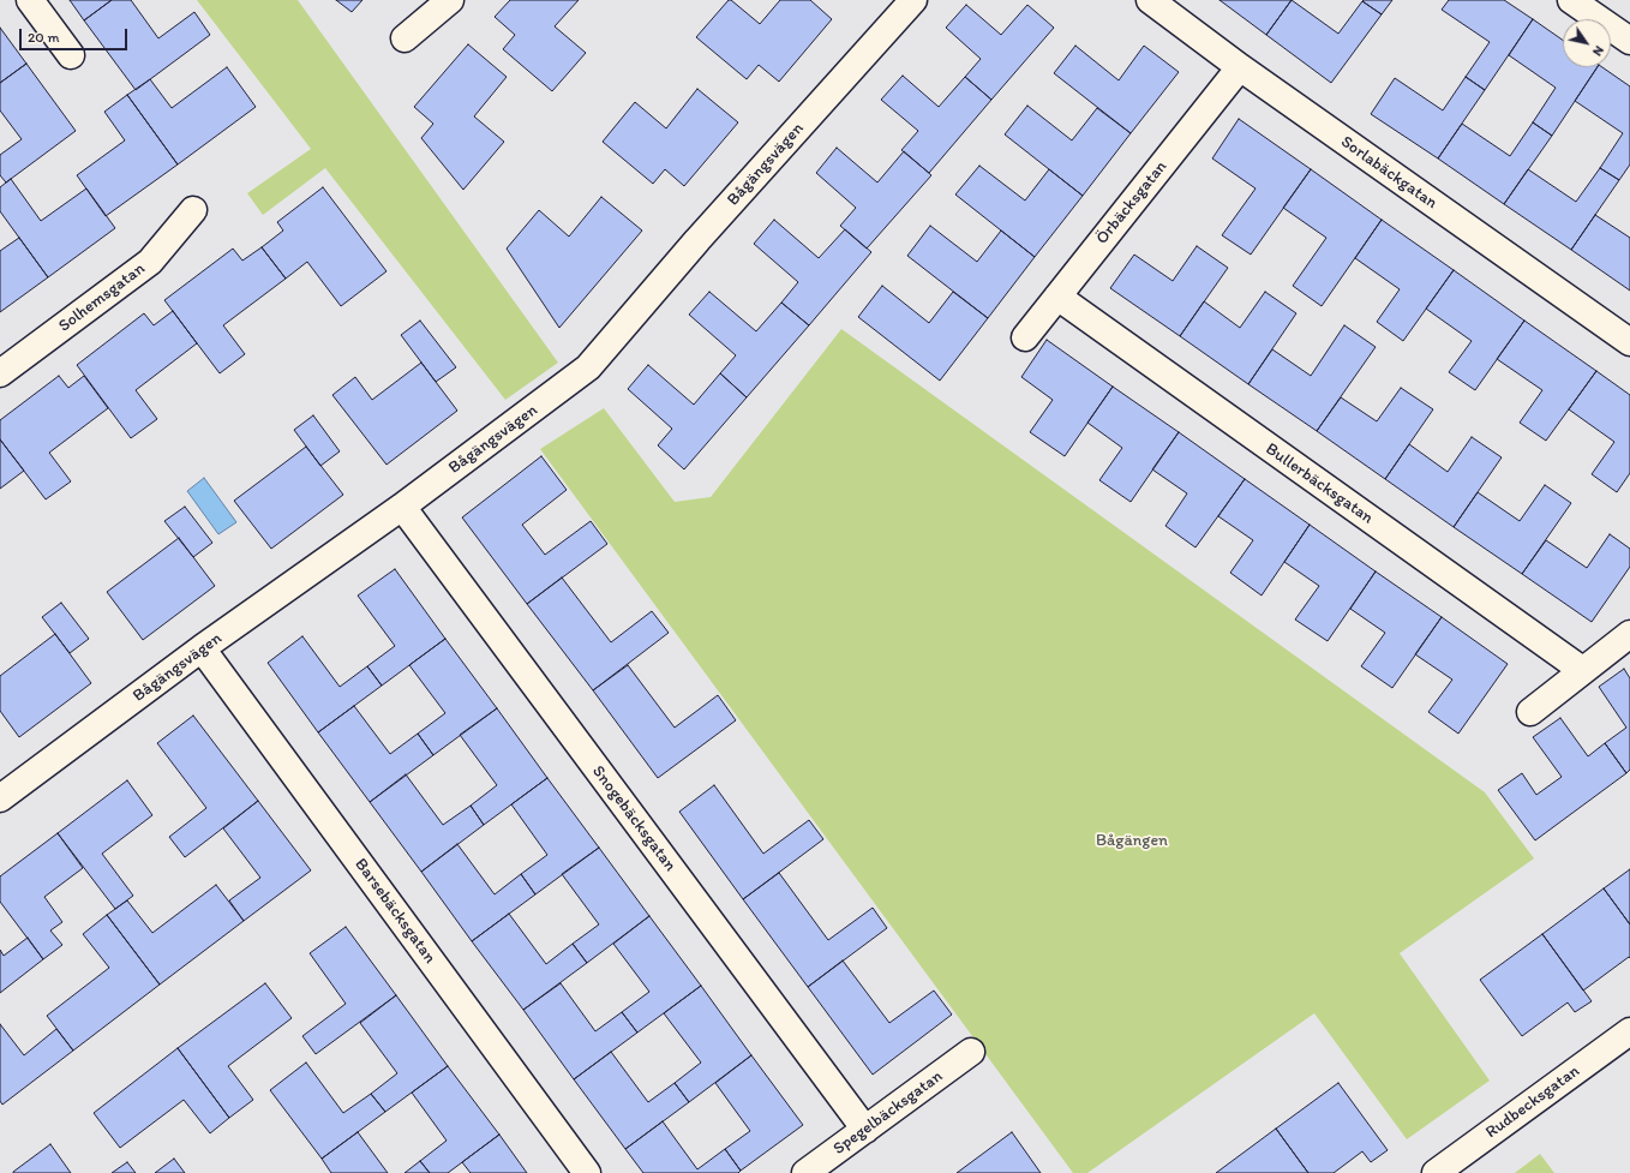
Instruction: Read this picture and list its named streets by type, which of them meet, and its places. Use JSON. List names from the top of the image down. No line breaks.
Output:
{"streets":{"street":["Bågängsvägen","Sorlabäckgatan","Örbäcksgatan","Solhemsgatan","Bullerbäcksgatan","Snogebäcksgatan","Barsebäcksgatan","Rudbecksgatan","Spegelbäcksgatan"]},"crossings":[["Bågängsvägen","Snogebäcksgatan"],["Bågängsvägen","Barsebäcksgatan"],["Sorlabäckgatan","Örbäcksgatan"],["Örbäcksgatan","Bullerbäcksgatan"],["Snogebäcksgatan","Spegelbäcksgatan"]],"parks":["Bågängen"],"scale_bar":"20 m","north":"bottom right"}
